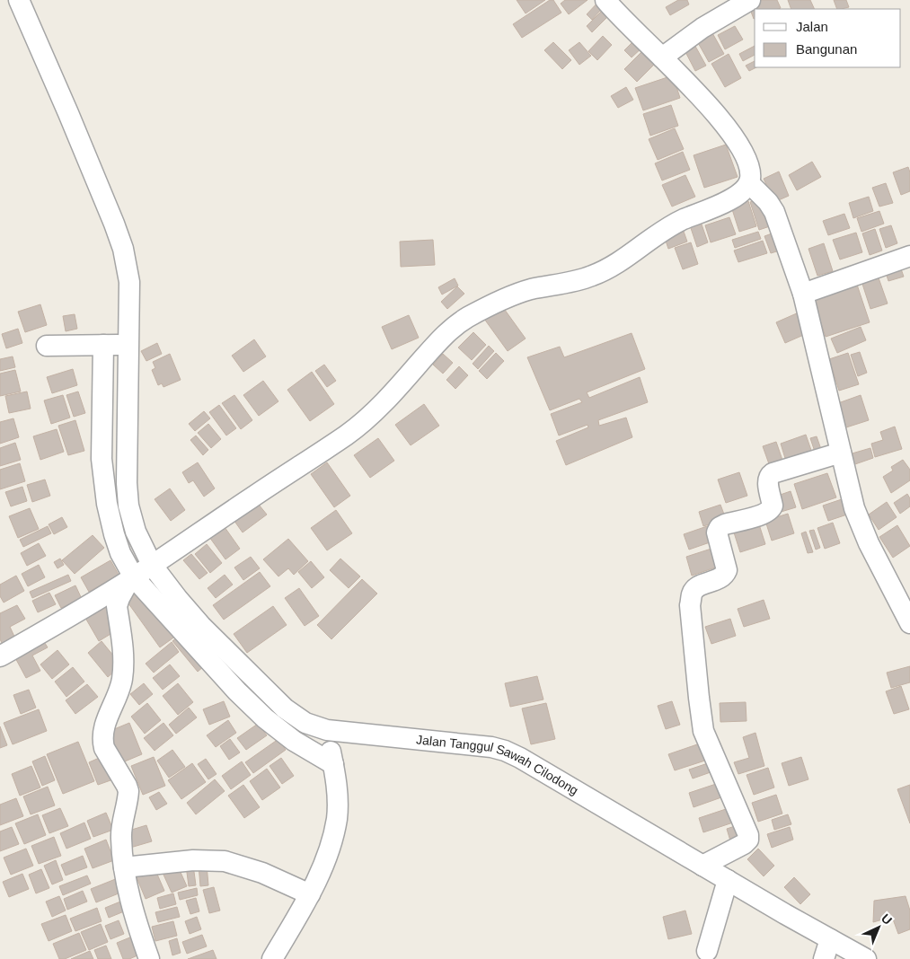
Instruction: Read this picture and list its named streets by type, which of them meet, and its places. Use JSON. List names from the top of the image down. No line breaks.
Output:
{"streets":{"street":["Jalan Tanggul Sawah Cilodong"]},"legend":["Jalan","Bangunan"],"north":"top right"}
